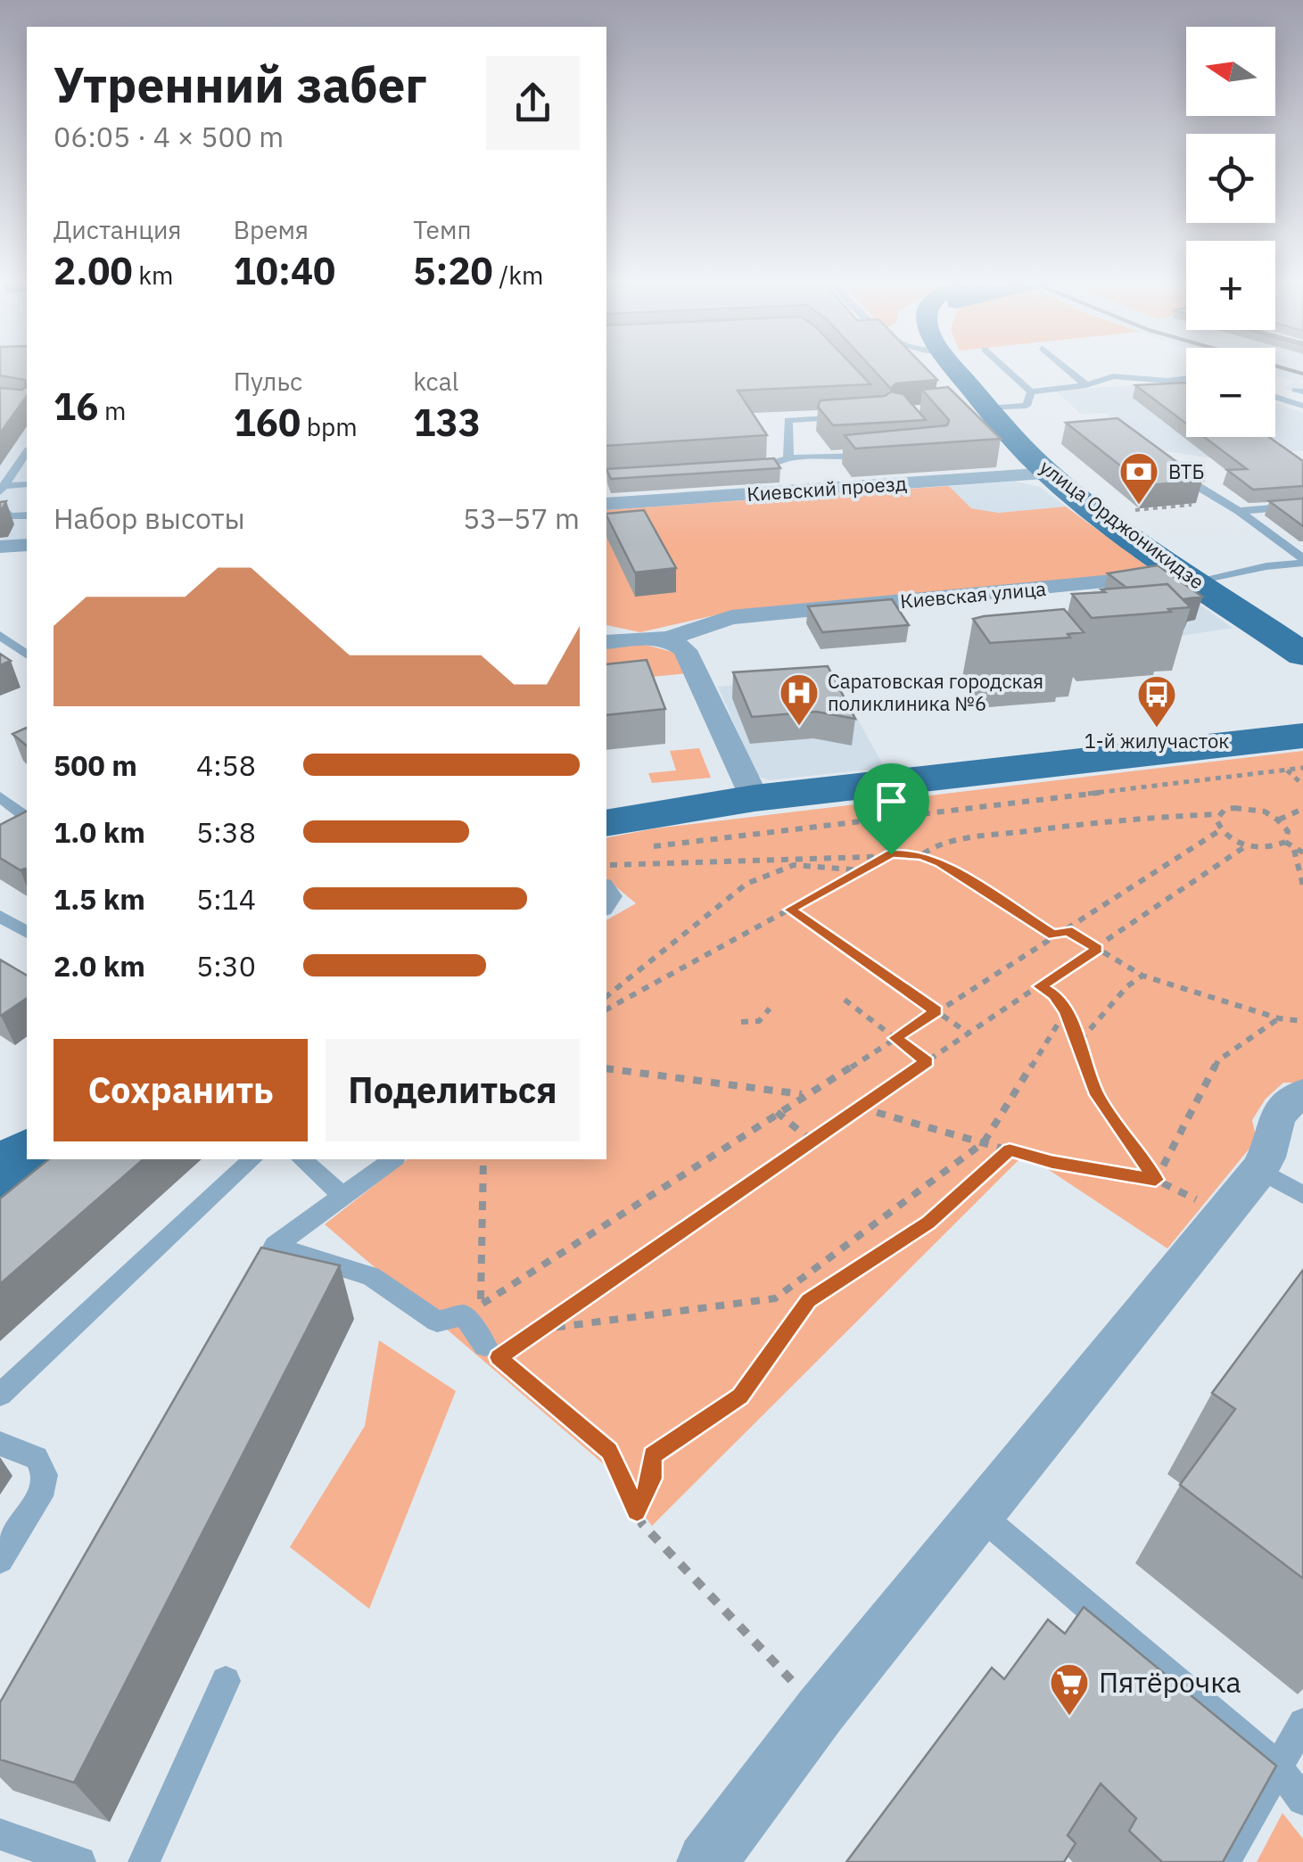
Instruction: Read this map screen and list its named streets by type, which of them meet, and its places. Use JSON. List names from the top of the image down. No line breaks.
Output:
{"streets":{"main road":["улица Орджоникидзе"],"street":["Киевский проезд","Киевская улица"]},"crossings":[["Киевский проезд","улица Орджоникидзе"],["улица Орджоникидзе","Киевская улица"]],"places":{"bank":["ВТБ"],"hospital":["Саратовская городская поликлиника №6"],"bus stop":["1-й жилучасток"],"supermarket":["Пятёрочка"]},"north":"left","page":{"map_buttons":["+","−"],"heading":["Утренний забег","06:05 · 4 × 500 m"],"stats":[["Дистанция","2.00 km"],["Время","10:40"],["Темп","5:20 /km"],["16 m"],["Пульс","160 bpm"],["kcal","133"]],"chart":["Набор высоты","53–57 m"],"list":[{"name":"500 m","note":"4:58"},{"name":"1.0 km","note":"5:38"},{"name":"1.5 km","note":"5:14"},{"name":"2.0 km","note":"5:30"}],"buttons":["Сохранить","Поделиться"]}}
